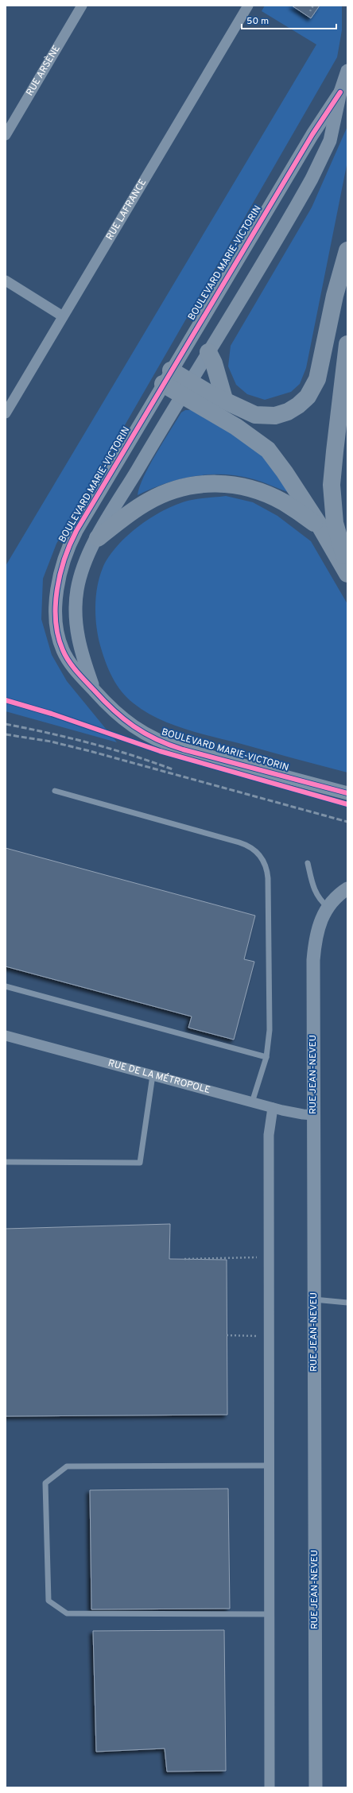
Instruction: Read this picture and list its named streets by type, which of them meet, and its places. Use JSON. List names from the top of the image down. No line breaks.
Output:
{"streets":{"street":["RUE ARSÈNE","RUE LAFRANCE","BOULEVARD MARIE-VICTORIN","RUE JEAN-NEVEU","RUE DE LA MÉTROPOLE"]},"crossings":[["RUE JEAN-NEVEU","RUE DE LA MÉTROPOLE"]],"scale_bar":"50 m"}
